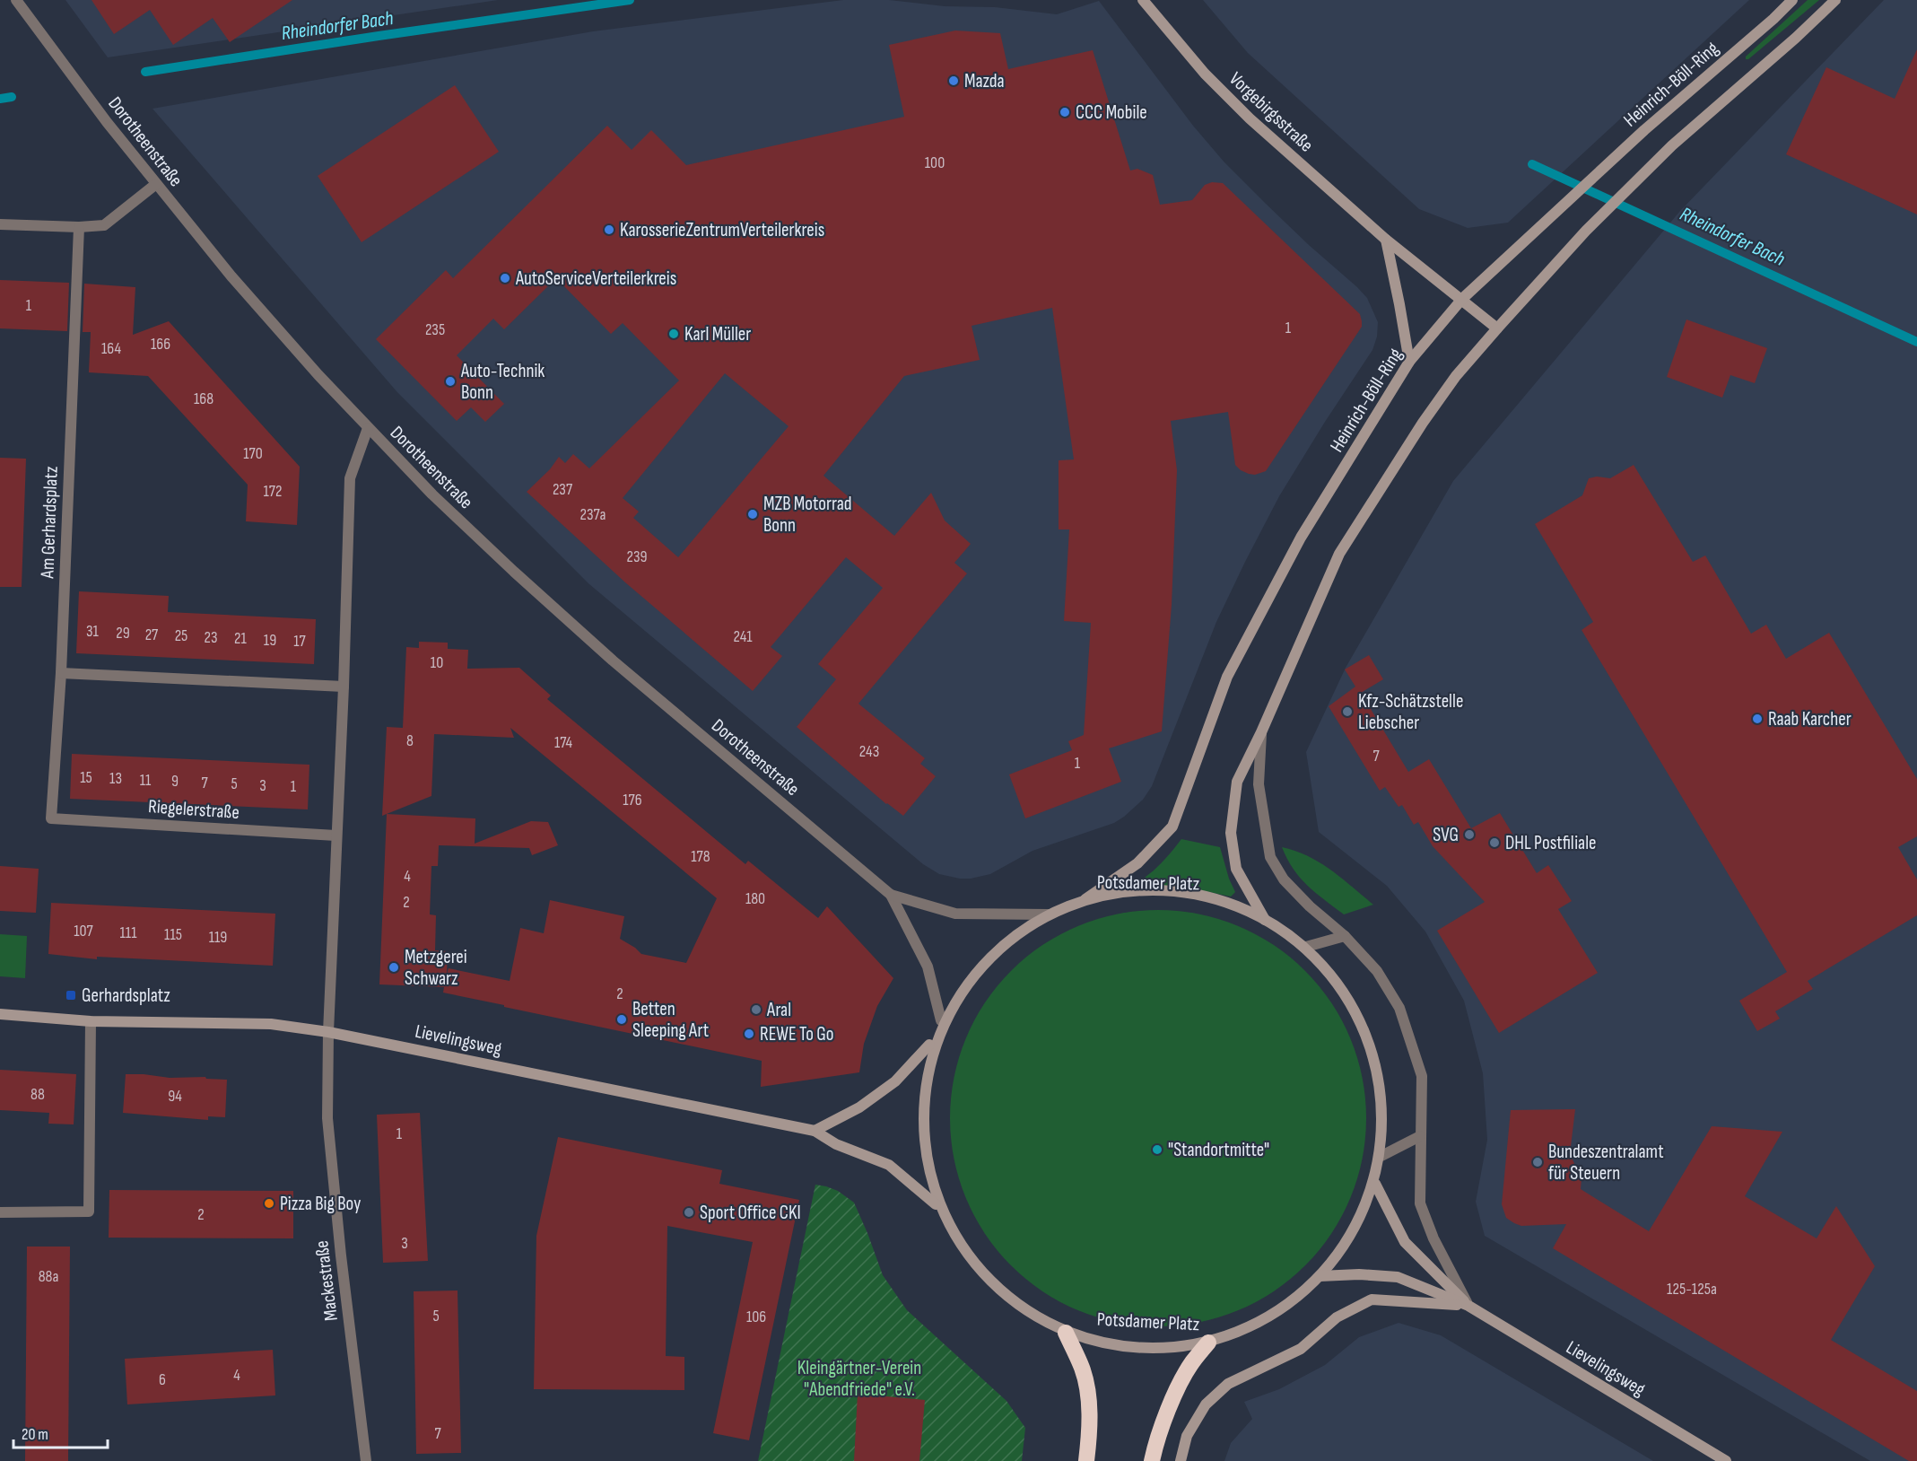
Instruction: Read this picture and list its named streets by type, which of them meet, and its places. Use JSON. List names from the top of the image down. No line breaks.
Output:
{"streets":{"main road":["Heinrich-Böll-Ring","Vorgebirgsstraße","Potsdamer Platz","Lievelingsweg"],"street":["Dorotheenstraße","Am Gerhardsplatz","Riegelerstraße","Mackestraße"]},"crossings":[["Heinrich-Böll-Ring","Vorgebirgsstraße"],["Heinrich-Böll-Ring","Potsdamer Platz"],["Dorotheenstraße","Potsdamer Platz"],["Am Gerhardsplatz","Riegelerstraße"],["Potsdamer Platz","Lievelingsweg"],["Lievelingsweg","Mackestraße"]],"water":["Rheindorfer Bach"],"parks":["Kleingärtner-Verein \"Abendfriede\" e.V."],"places":{"other":["Mazda","CCC Mobile","KarosserieZentrumVerteilerkreis","AutoServiceVerteilerkreis","Karl Müller","Auto-Technik Bonn","MZB Motorrad Bonn","Kfz-Schätzstelle Liebscher","Raab Karcher","SVG","DHL Postfiliale","Metzgerei Schwarz","Aral","Betten Sleeping Art","REWE To Go","\"Standortmitte\"","Bundeszentralamt für Steuern","Pizza Big Boy","Sport Office CKI"],"transit":["Gerhardsplatz"]},"house_numbers":["100","1","1","235","166","164","168","170","237","172","237a","239","31","29","27","25","241","23","21","19","17","10","8","174","243","7","1","15","13","11","9","7","5","3","1","176","178","4","180","2","107","111","115","119","2","88","94","1","2","3","88a","125-125a","5","106","4","6","7"],"scale_bar":"20 m"}
